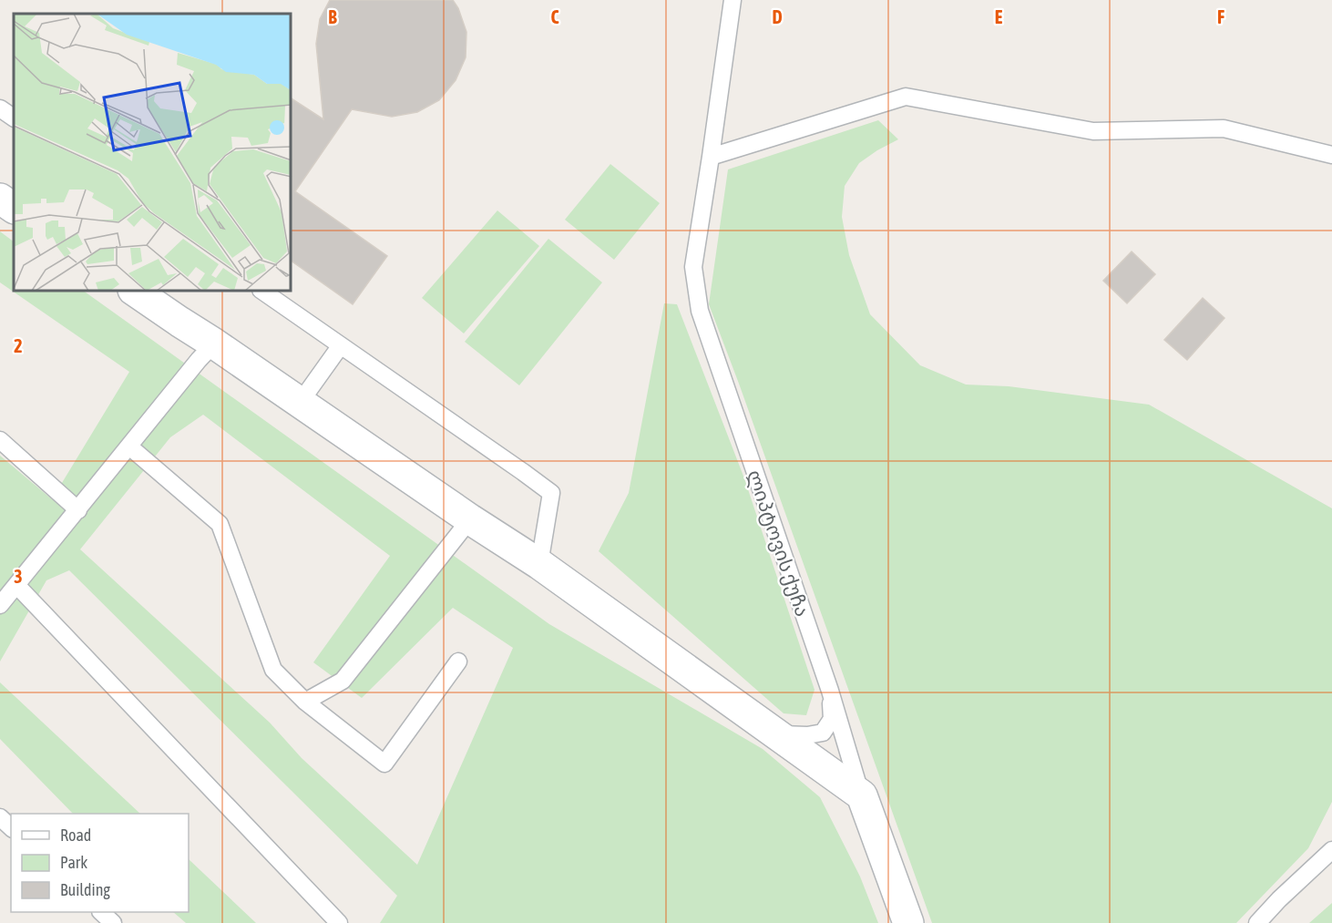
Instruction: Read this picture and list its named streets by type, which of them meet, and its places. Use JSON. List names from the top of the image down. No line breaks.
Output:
{"streets":{"street":["ლიპტოვის ქუჩა"]},"legend":["Road","Park","Building"],"grid":{"columns":["B","C","D","E","F"],"rows":["2","3"]}}
